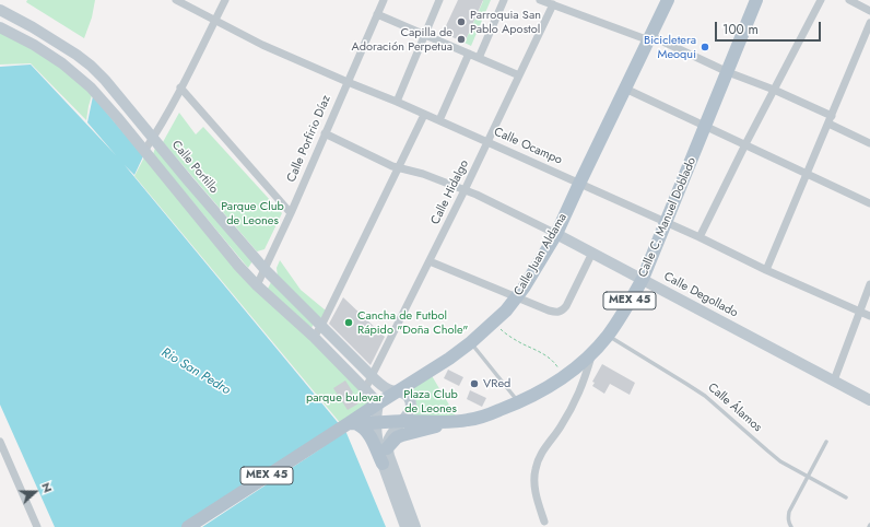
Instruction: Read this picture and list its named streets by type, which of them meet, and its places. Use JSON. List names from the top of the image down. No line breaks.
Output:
{"streets":{"main road":["Calle C. Manuel Doblado","Calle Juan Aldama","MEX 45"],"street":["Calle Porfirio Díaz","Calle Ocampo","Calle Portillo","Calle Hidalgo","Calle Degollado"],"lane":["Calle Álamos"]},"crossings":[["Calle Porfirio Díaz","Calle Ocampo"],["Calle Porfirio Díaz","Calle Portillo"],["Calle Porfirio Díaz","Calle Degollado"],["Calle Ocampo","Calle Hidalgo"],["Calle Ocampo","Calle C. Manuel Doblado"],["Calle Ocampo","Calle Juan Aldama"],["Calle Portillo","Calle Hidalgo"],["Calle Portillo","Calle C. Manuel Doblado"],["Calle Portillo","Calle Juan Aldama"],["Calle Hidalgo","Calle Degollado"],["Calle C. Manuel Doblado","Calle Juan Aldama"],["Calle C. Manuel Doblado","Calle Degollado"],["Calle C. Manuel Doblado","MEX 45"],["Calle C. Manuel Doblado","Calle Álamos"],["Calle Juan Aldama","Calle Degollado"],["Calle Juan Aldama","MEX 45"]],"water":["Rio San Pedro"],"parks":["Parque Club de Leones","Plaza Club de Leones","parque bulevar"],"places":["Parroquia San Pablo Apostol","Capilla de Adoración Perpetua","Bicicletera Meoqui","Cancha de Futbol Rápido \"Doña Chole\"","VRed"],"scale_bar":"100 m","north":"right"}
